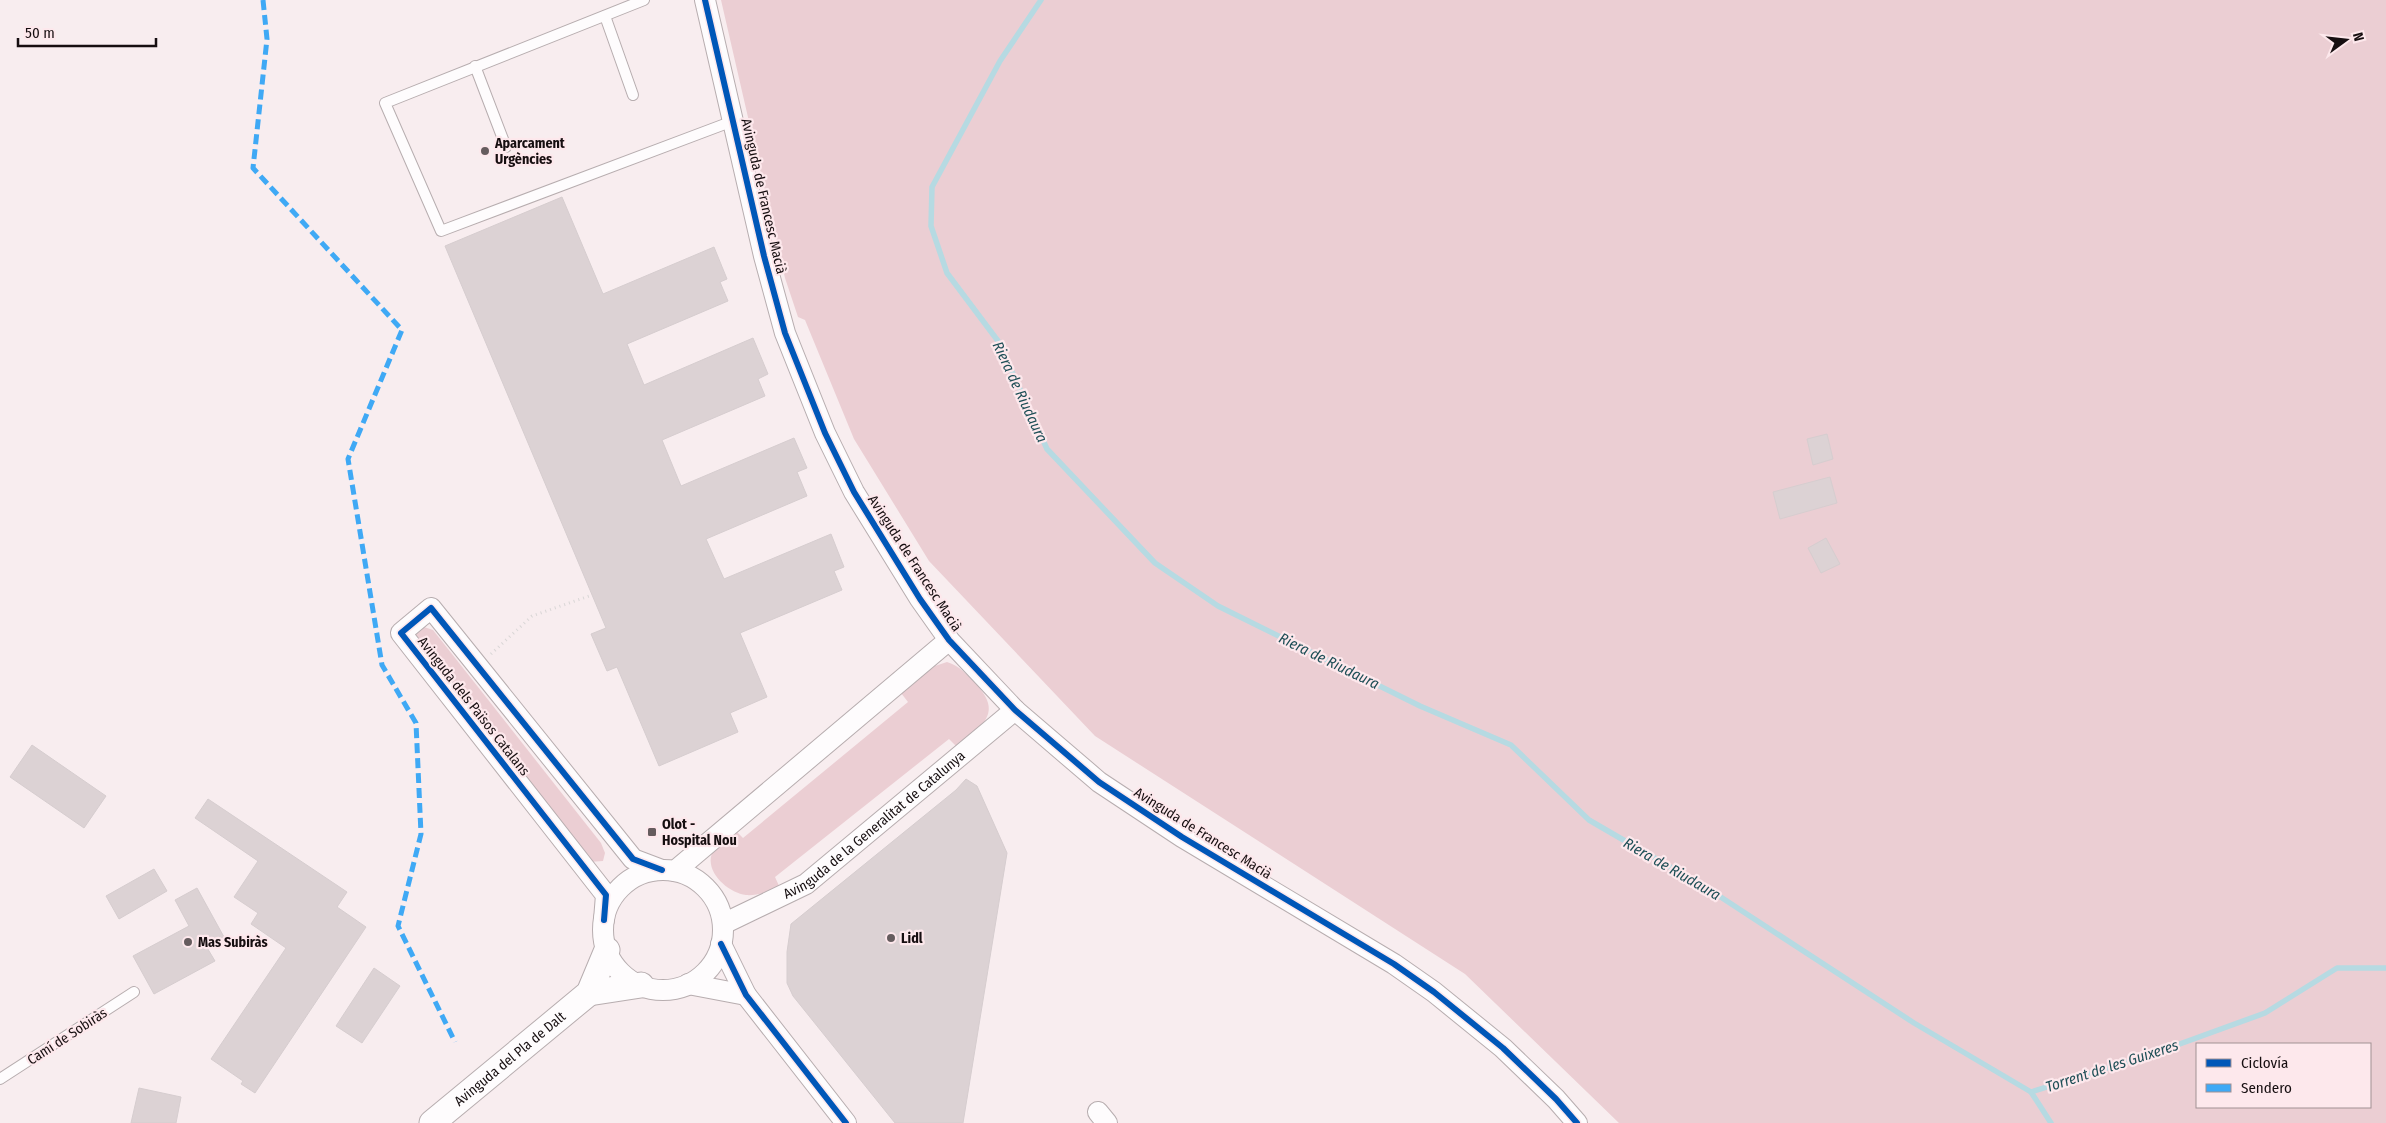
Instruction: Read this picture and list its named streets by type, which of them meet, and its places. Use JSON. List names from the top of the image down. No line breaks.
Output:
{"streets":{"street":["Avinguda de Francesc Macià","Avinguda dels Països Catalans","Avinguda de la Generalitat de Catalunya","Avinguda del Pla de Dalt"],"lane":["Camí de Sobiràs"]},"crossings":[["Avinguda de Francesc Macià","Avinguda de la Generalitat de Catalunya"],["Avinguda dels Països Catalans","Avinguda de la Generalitat de Catalunya"],["Avinguda dels Països Catalans","Avinguda del Pla de Dalt"],["Avinguda de la Generalitat de Catalunya","Avinguda del Pla de Dalt"]],"water":["Riera de Riudaura","Torrent de les Guixeres"],"places":{"other":["Aparcament Urgències","Lidl","Mas Subiràs"],"transit":["Olot - Hospital Nou"]},"legend":["Ciclovía","Sendero"],"scale_bar":"50 m","north":"right"}
